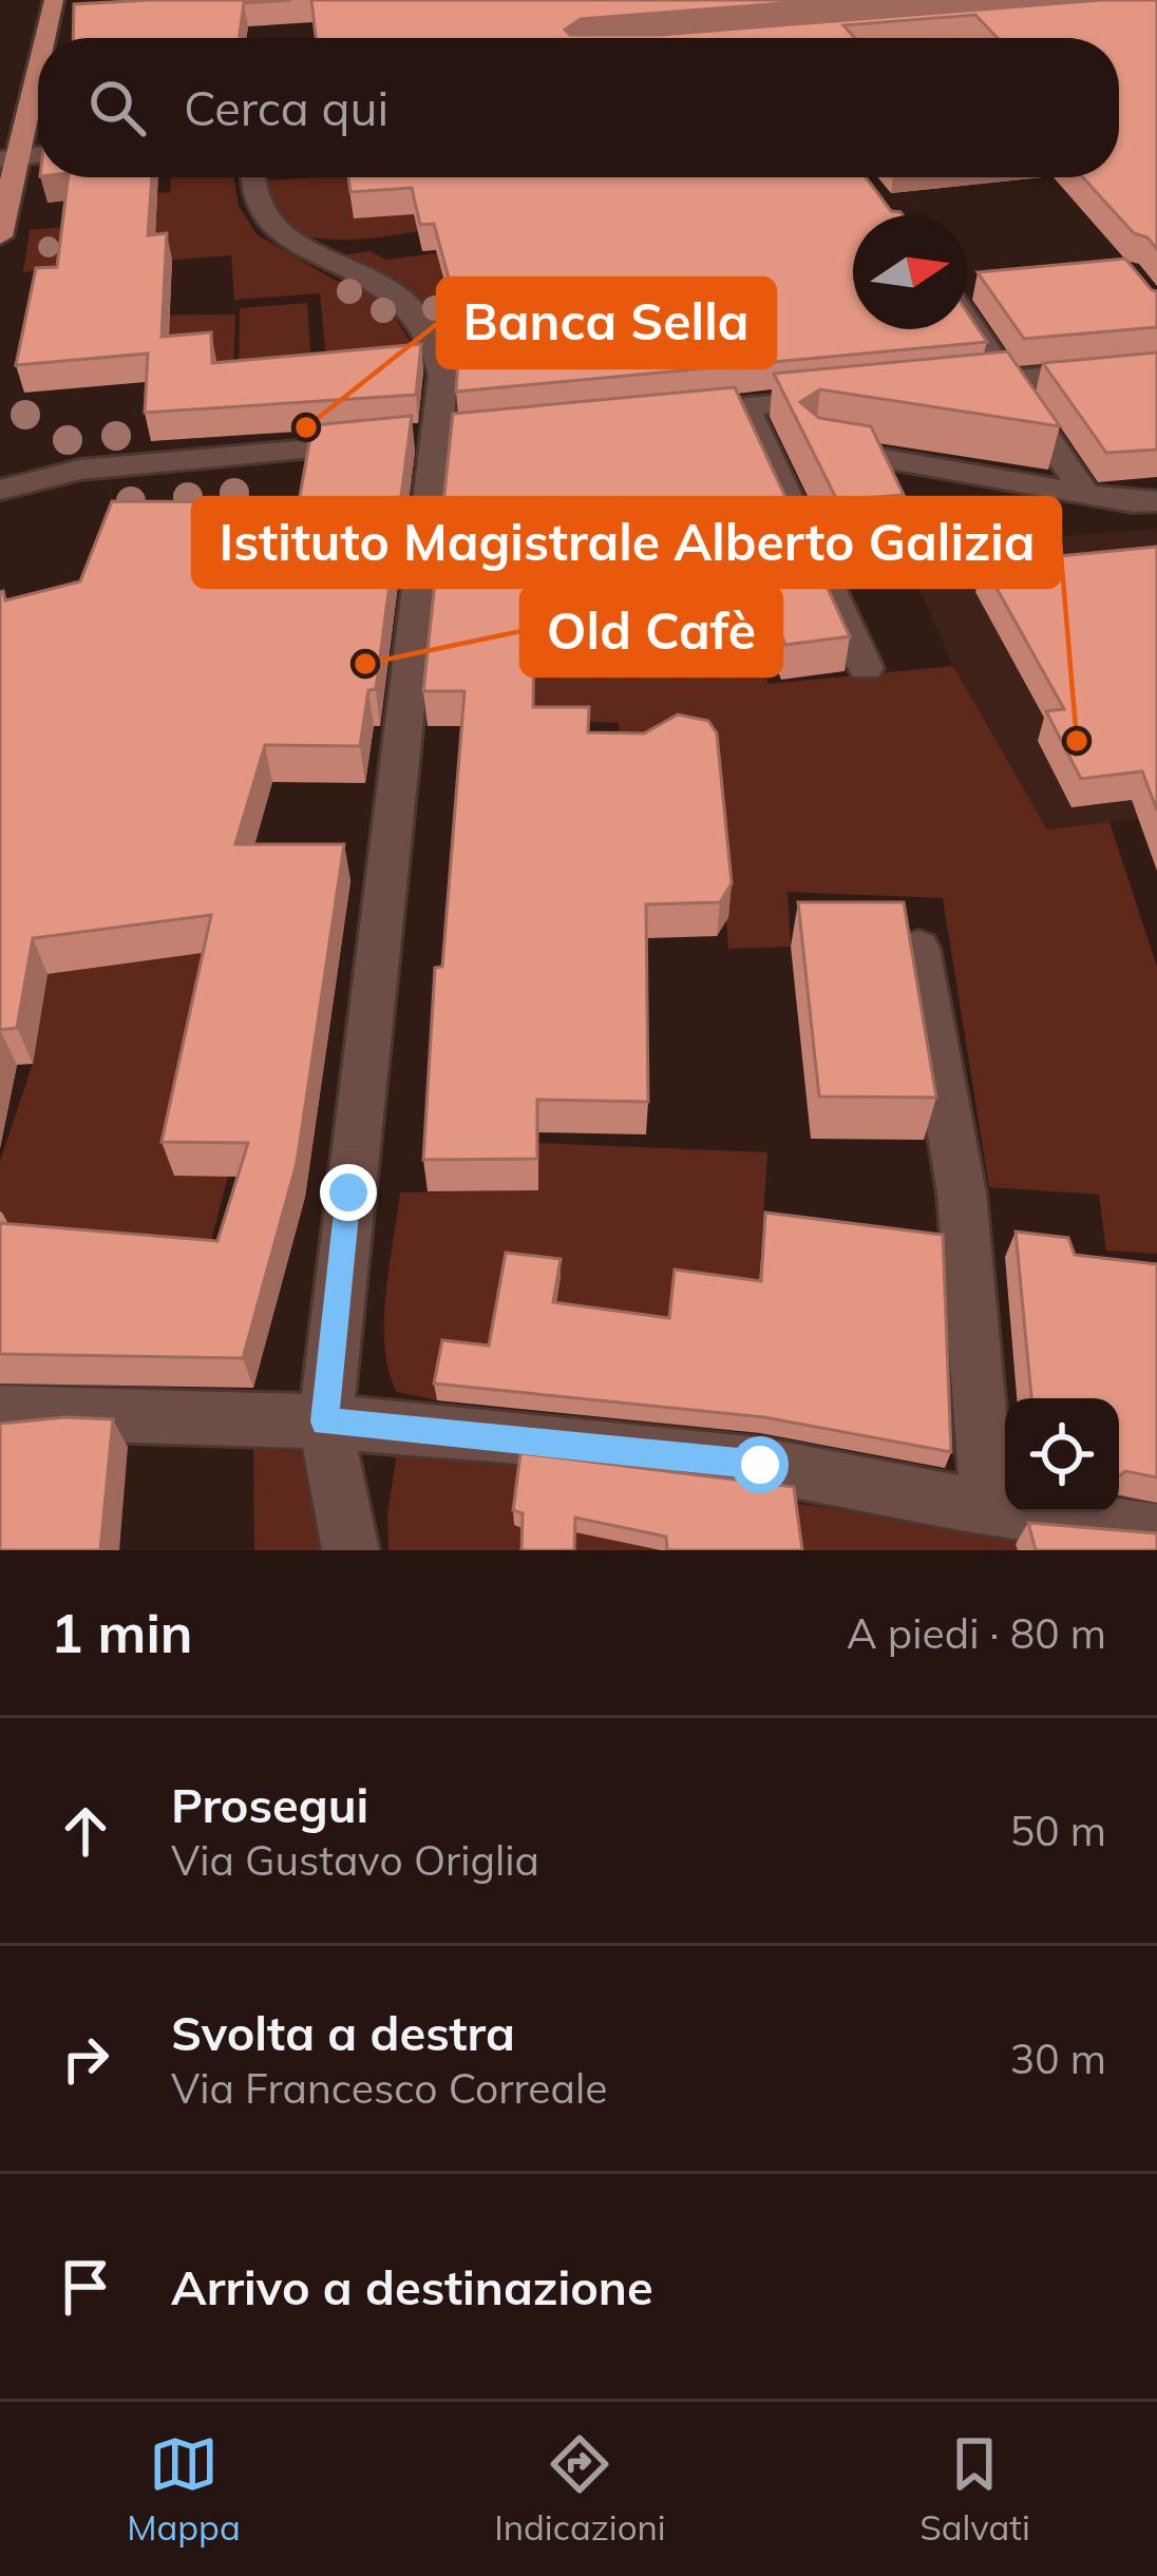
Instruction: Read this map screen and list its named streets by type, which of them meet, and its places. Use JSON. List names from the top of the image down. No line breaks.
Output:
{"places":["Banca Sella","Old Cafè","Istituto Magistrale Alberto Galizia"],"north":"right","page":{"search":"Cerca qui","heading":["1 min","A piedi · 80 m"],"list":[["Prosegui","Via Gustavo Origlia","50 m"],["Svolta a destra","Via Francesco Correale","30 m"],"Arrivo a destinazione"],"nav":["Mappa","Indicazioni","Salvati"]}}
